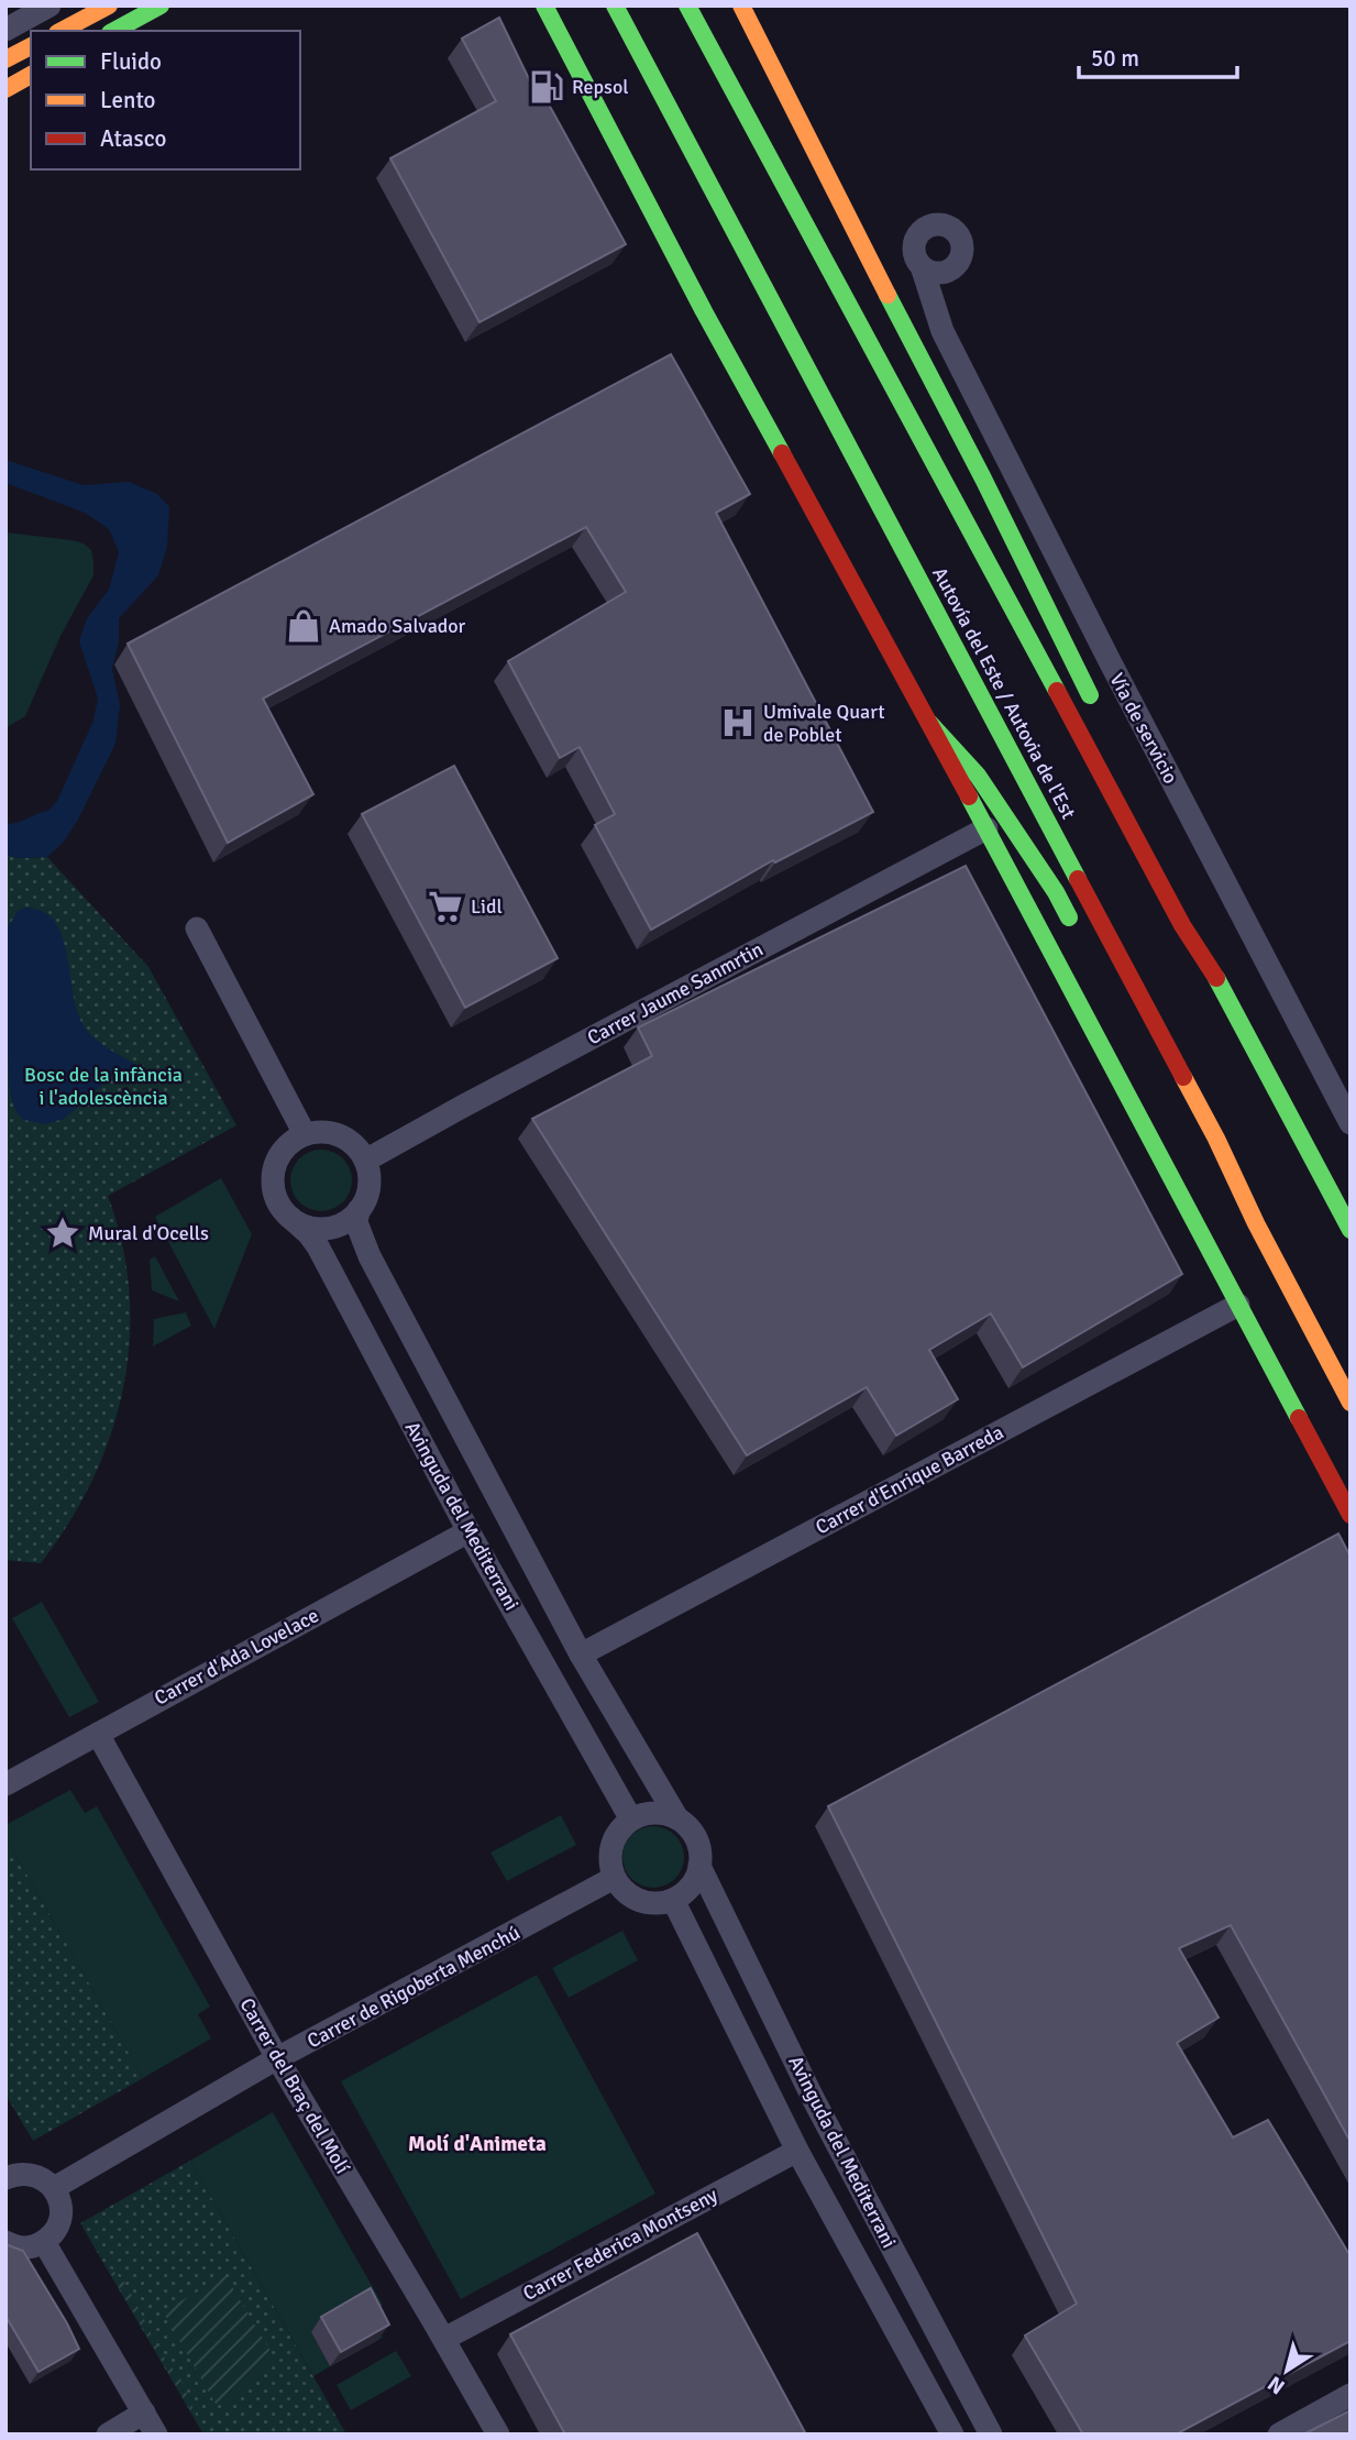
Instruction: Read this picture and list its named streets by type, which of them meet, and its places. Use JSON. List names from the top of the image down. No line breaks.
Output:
{"streets":{"main road":["Autovía del Este / Autovia de l'Est"],"street":["Vía de servicio","Carrer Jaume Sanmrtin","Carrer d'Enrique Barreda","Avinguda del Mediterrani","Carrer d'Ada Lovelace","Carrer de Rigoberta Menchú","Carrer del Braç del Molí","Carrer Federica Montseny"]},"crossings":[["Carrer Jaume Sanmrtin","Avinguda del Mediterrani"],["Carrer d'Enrique Barreda","Avinguda del Mediterrani"],["Avinguda del Mediterrani","Carrer d'Ada Lovelace"],["Avinguda del Mediterrani","Carrer de Rigoberta Menchú"],["Avinguda del Mediterrani","Carrer Federica Montseny"],["Carrer d'Ada Lovelace","Carrer del Braç del Molí"],["Carrer de Rigoberta Menchú","Carrer del Braç del Molí"],["Carrer del Braç del Molí","Carrer Federica Montseny"]],"districts":["Molí d'Animeta"],"parks":["Bosc de la infància i l'adolescència"],"places":{"fuel station":["Repsol"],"shop":["Amado Salvador"],"hospital":["Umivale Quart de Poblet"],"supermarket":["Lidl"],"place":["Mural d'Ocells"]},"legend":["Fluido","Lento","Atasco"],"scale_bar":"50 m","north":"bottom left"}
